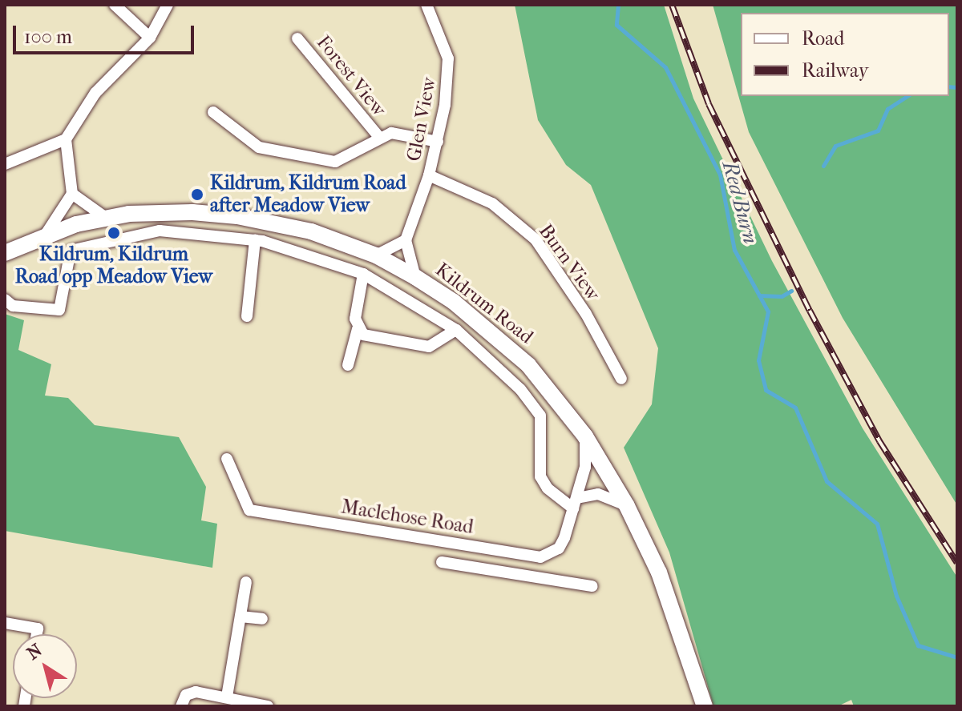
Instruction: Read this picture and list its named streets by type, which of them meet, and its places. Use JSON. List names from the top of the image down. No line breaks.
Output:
{"streets":{"street":["Forest View","Glen View","Burn View","Kildrum Road","Maclehose Road"]},"crossings":[["Forest View","Glen View"],["Glen View","Burn View"],["Kildrum Road","Maclehose Road"]],"water":["Red Burn"],"places":["Kildrum, Kildrum Road after Meadow View","Kildrum, Kildrum Road opp Meadow View"],"legend":["Road","Railway"],"scale_bar":"100 m","north":"top left"}
